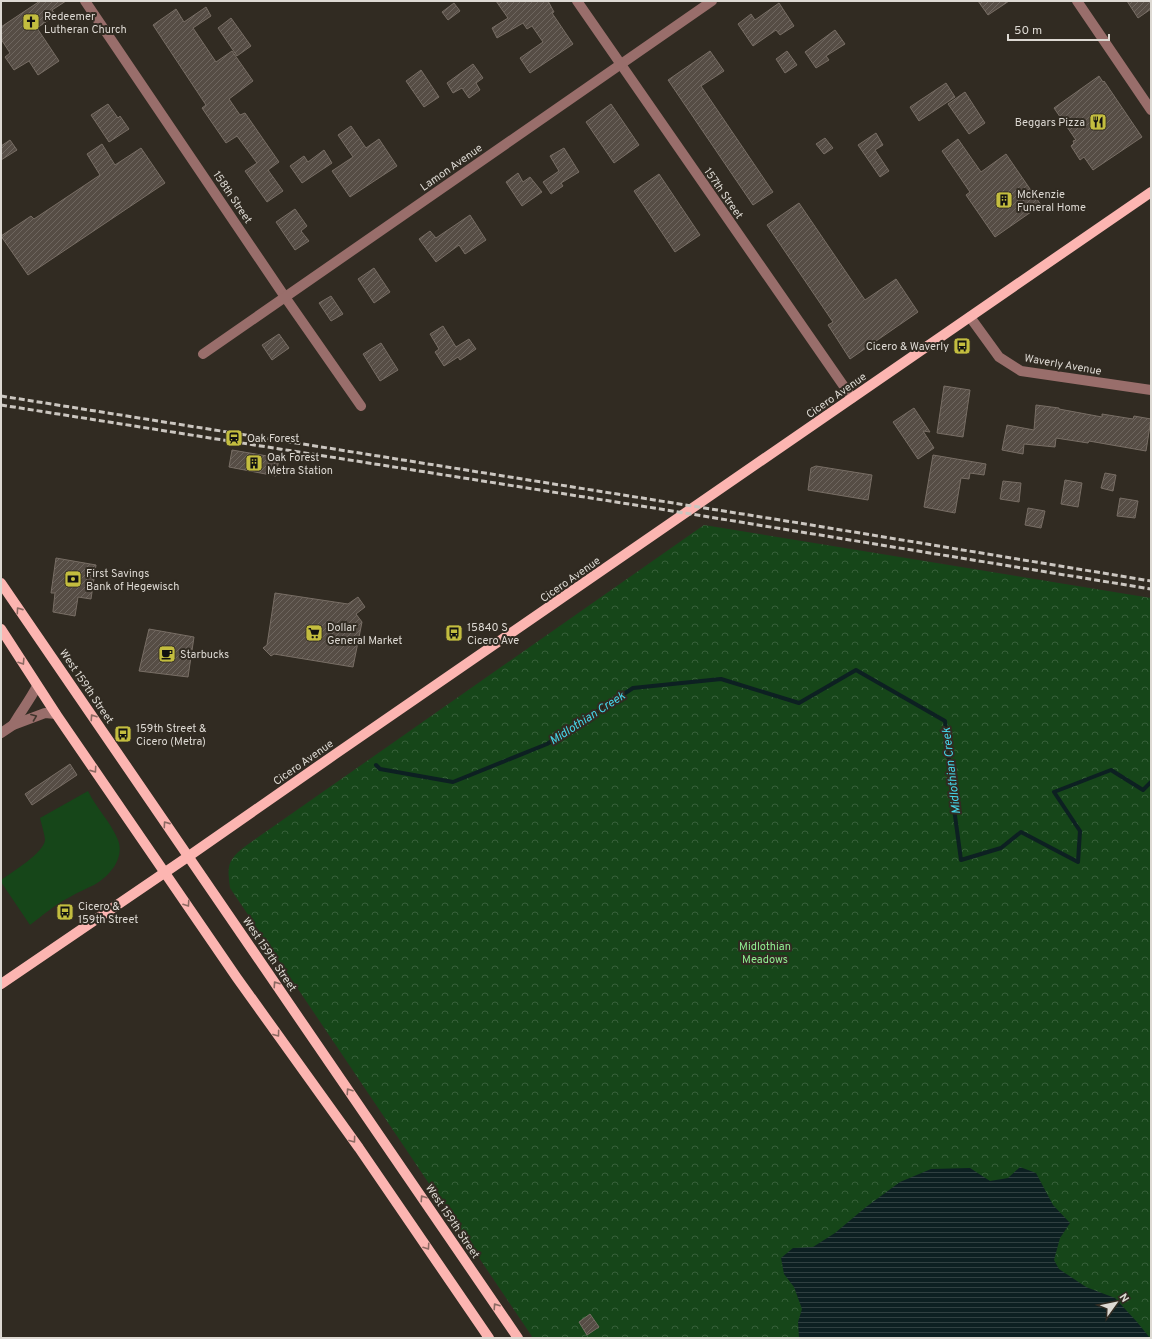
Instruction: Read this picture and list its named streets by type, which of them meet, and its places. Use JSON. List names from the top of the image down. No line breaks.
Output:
{"streets":{"main road":["Cicero Avenue","West 159th Street"],"street":["Lamon Avenue","157th Street","158th Street","Waverly Avenue"]},"crossings":[["Lamon Avenue","157th Street"],["Lamon Avenue","158th Street"],["157th Street","Cicero Avenue"],["Waverly Avenue","Cicero Avenue"],["Cicero Avenue","West 159th Street"]],"water":["Midlothian Creek"],"parks":["Midlothian Meadows"],"places":{"church":["Redeemer Lutheran Church"],"restaurant":["Beggars Pizza"],"building":["McKenzie Funeral Home","Oak Forest Metra Station"],"bus stop":["Cicero & Waverly","15840 S Cicero Ave","159th Street & Cicero (Metra)","Cicero & 159th Street"],"station":["Oak Forest"],"bank":["First Savings Bank of Hegewisch"],"supermarket":["Dollar General Market"],"cafe":["Starbucks"]},"scale_bar":"50 m","north":"top right"}
